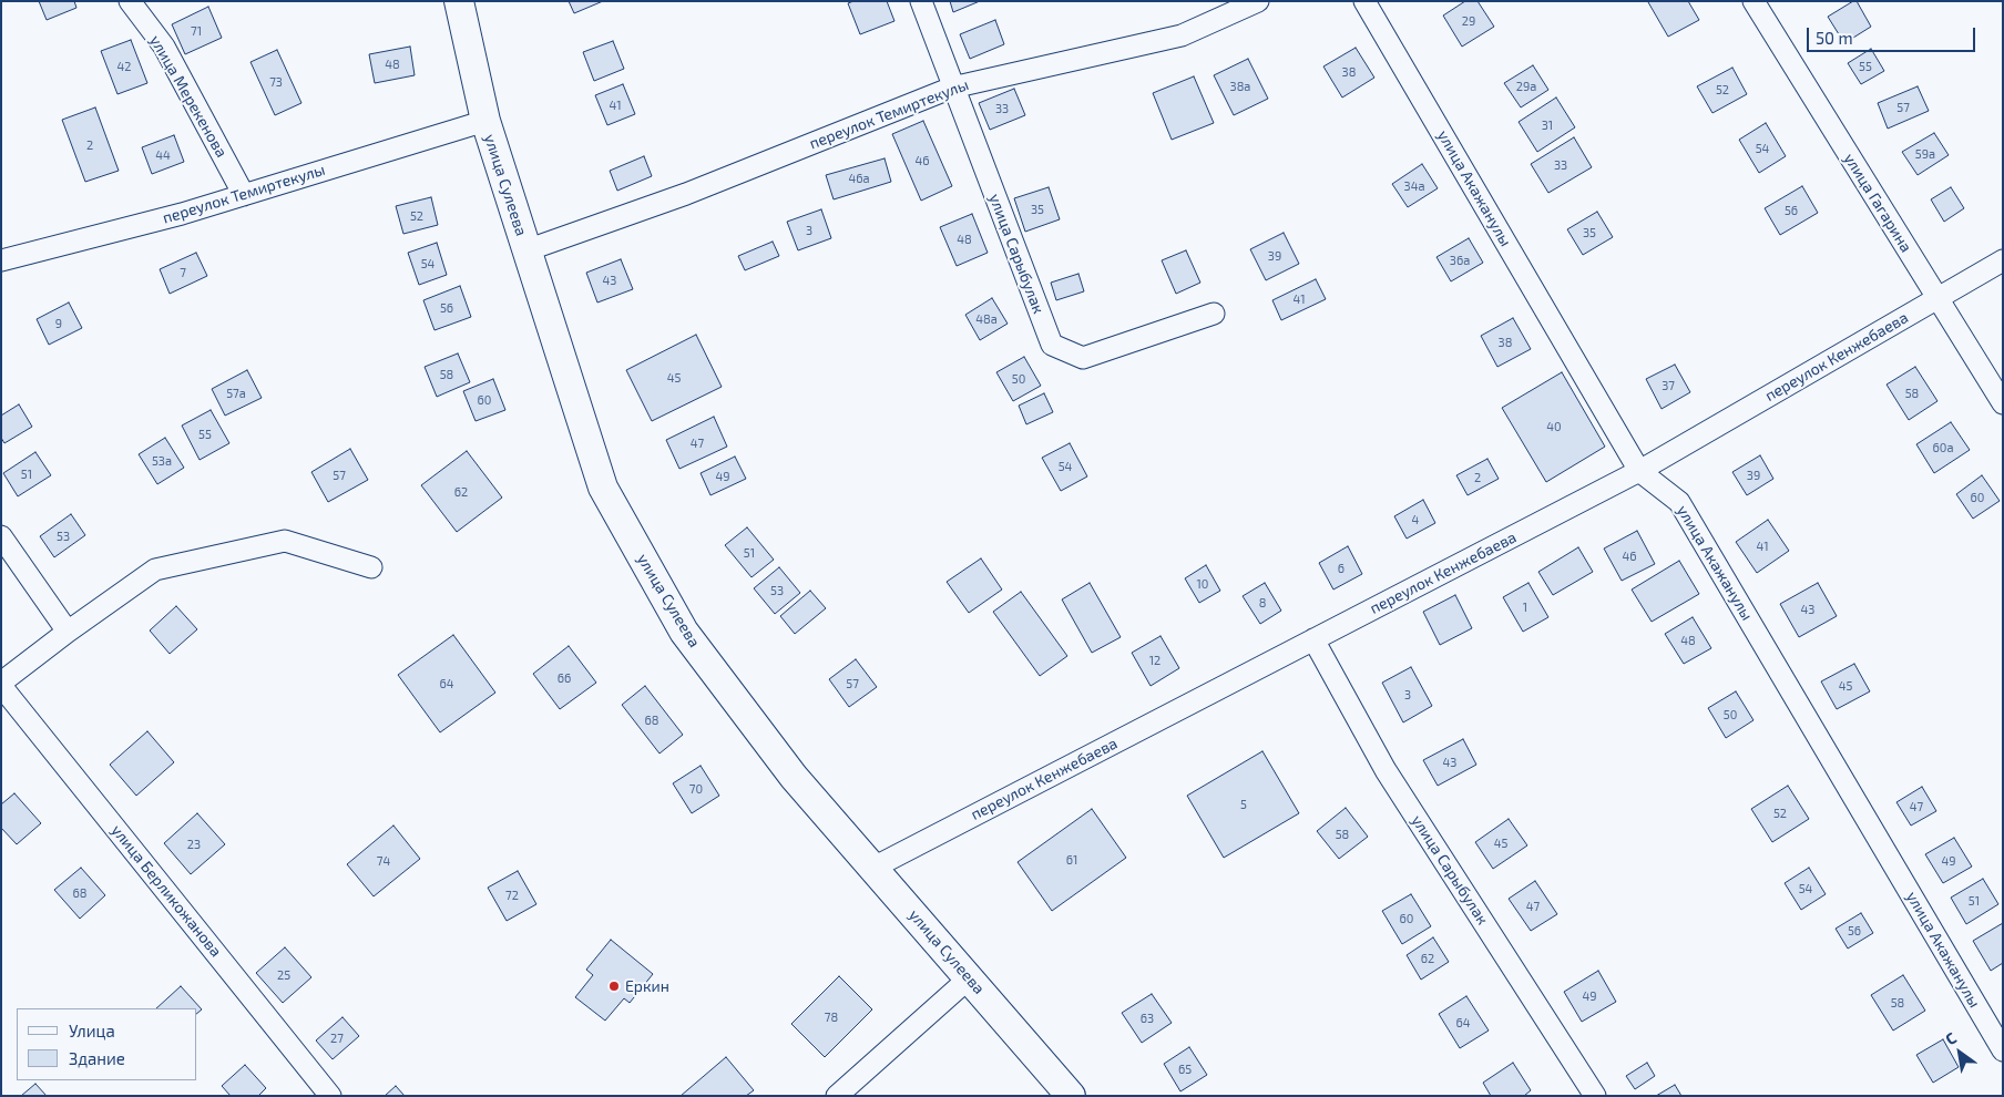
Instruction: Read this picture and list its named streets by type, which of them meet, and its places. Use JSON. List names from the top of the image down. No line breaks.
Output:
{"streets":{"main road":["улица Сулеева"],"street":["улица Мерекенова","переулок Темиртекулы","улица Акажанулы","улица Гагарина","улица Сарыбулак","переулок Кенжебаева","улица Берликожанова"]},"crossings":[["улица Мерекенова","переулок Темиртекулы"],["переулок Темиртекулы","улица Сулеева"],["переулок Темиртекулы","улица Сарыбулак"],["улица Сулеева","переулок Кенжебаева"],["улица Акажанулы","переулок Кенжебаева"],["улица Гагарина","переулок Кенжебаева"],["улица Сарыбулак","переулок Кенжебаева"]],"places":["Еркин"],"house_numbers":["29","71","48","42","55","38","73","38а","29а","52","41","57","33","31","2","54","59а","44","46","33","46а","34а","35","56","52","3","35","48","39","36а","54","7","43","41","56","48а","9","38","58","45","50","37","57а","58","60","40","55","47","60а","53а","54","51","57","39","49","2","62","60","4","53","41","51","46","6","10","53","8","1","43","48","12","66","64","57","45","3","50","68","43","70","5","47","52","58","45","23","61","74","49","54","68","72","51","47","60","56","62","25","49","58","78","63","64","27","65"],"legend":["Улица","Здание"],"scale_bar":"50 m","north":"top left"}
